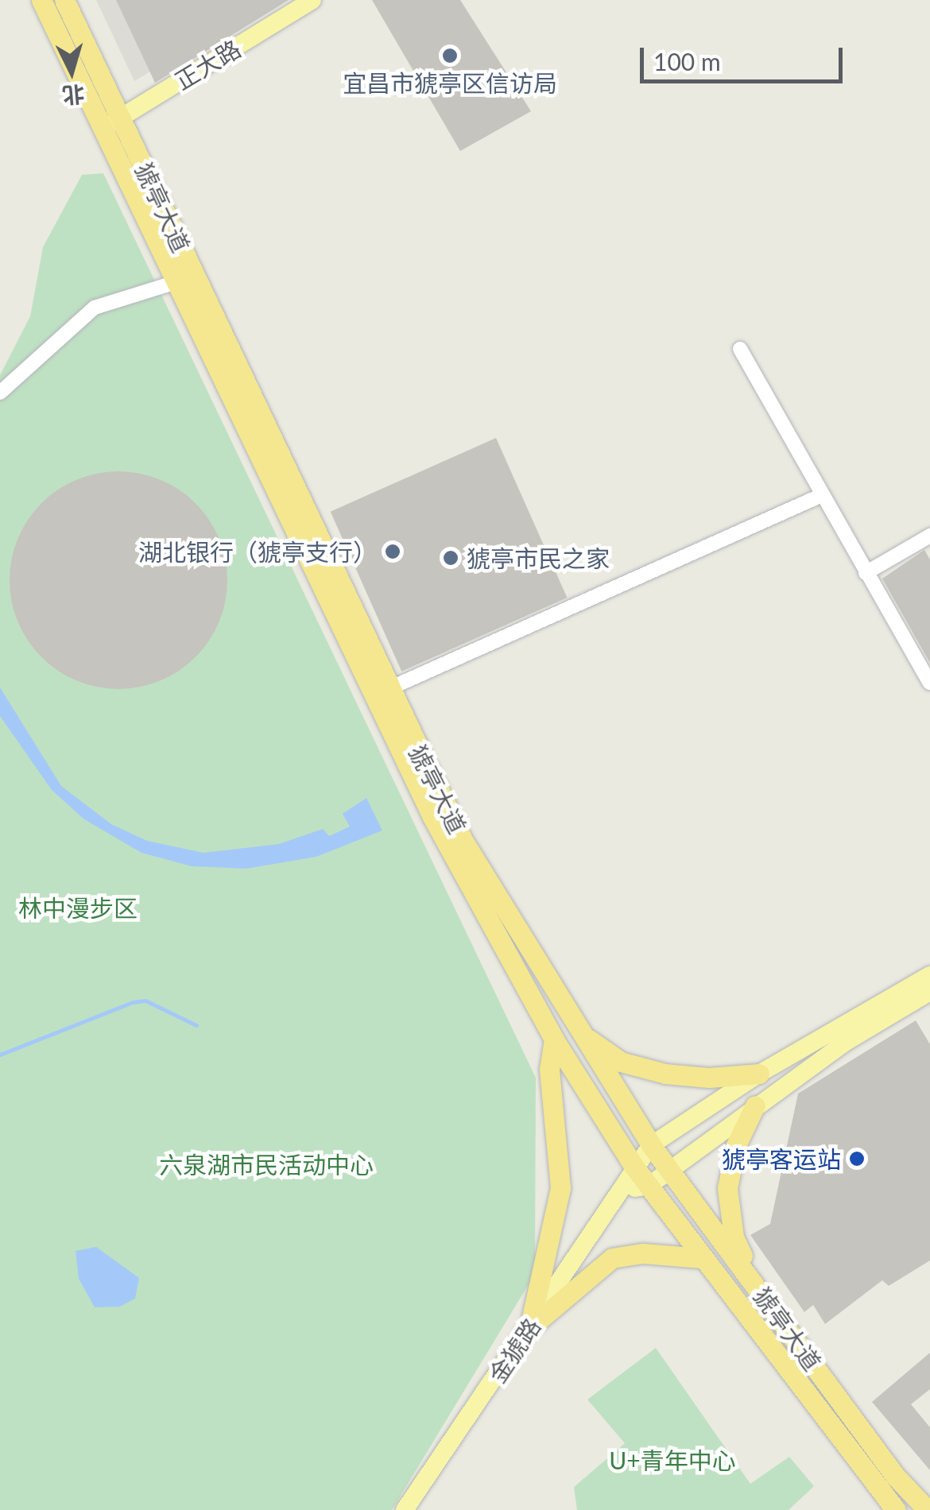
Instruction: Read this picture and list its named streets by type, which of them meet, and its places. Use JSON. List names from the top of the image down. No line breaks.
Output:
{"streets":{"highway":["猇亭大道"],"main road":["正大路","金猇路"]},"crossings":[["正大路","猇亭大道"],["猇亭大道","金猇路"]],"parks":["林中漫步区","六泉湖市民活动中心","U+青年中心"],"places":["宜昌市猇亭区信访局","湖北银行（猇亭支行）","猇亭市民之家","猇亭客运站"],"scale_bar":"100 m","north":"bottom"}
